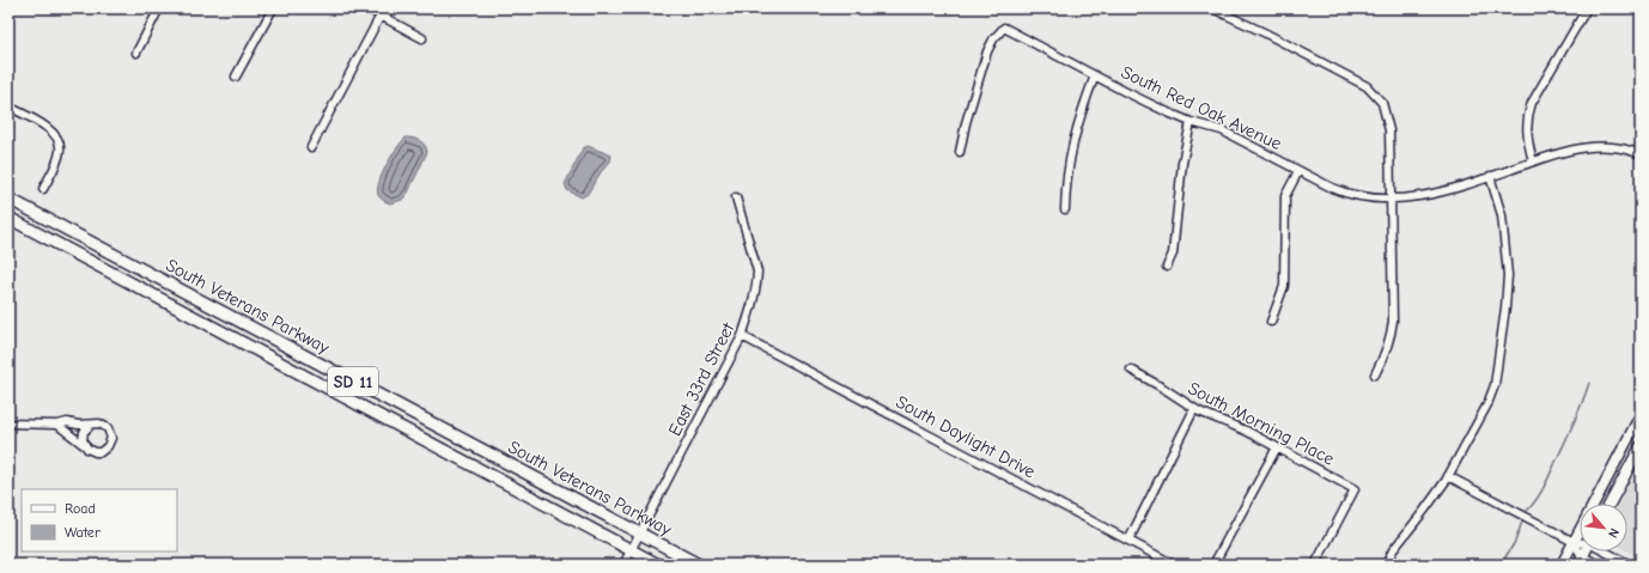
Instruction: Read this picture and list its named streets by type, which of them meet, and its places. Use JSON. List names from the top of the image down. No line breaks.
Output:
{"streets":{"highway":["South Veterans Parkway","SD 11"],"street":["South Red Oak Avenue","East 33rd Street","South Morning Place","South Daylight Drive"]},"crossings":[["South Veterans Parkway","East 33rd Street"],["East 33rd Street","South Daylight Drive"]],"legend":["Road","Water"],"north":"bottom right"}
